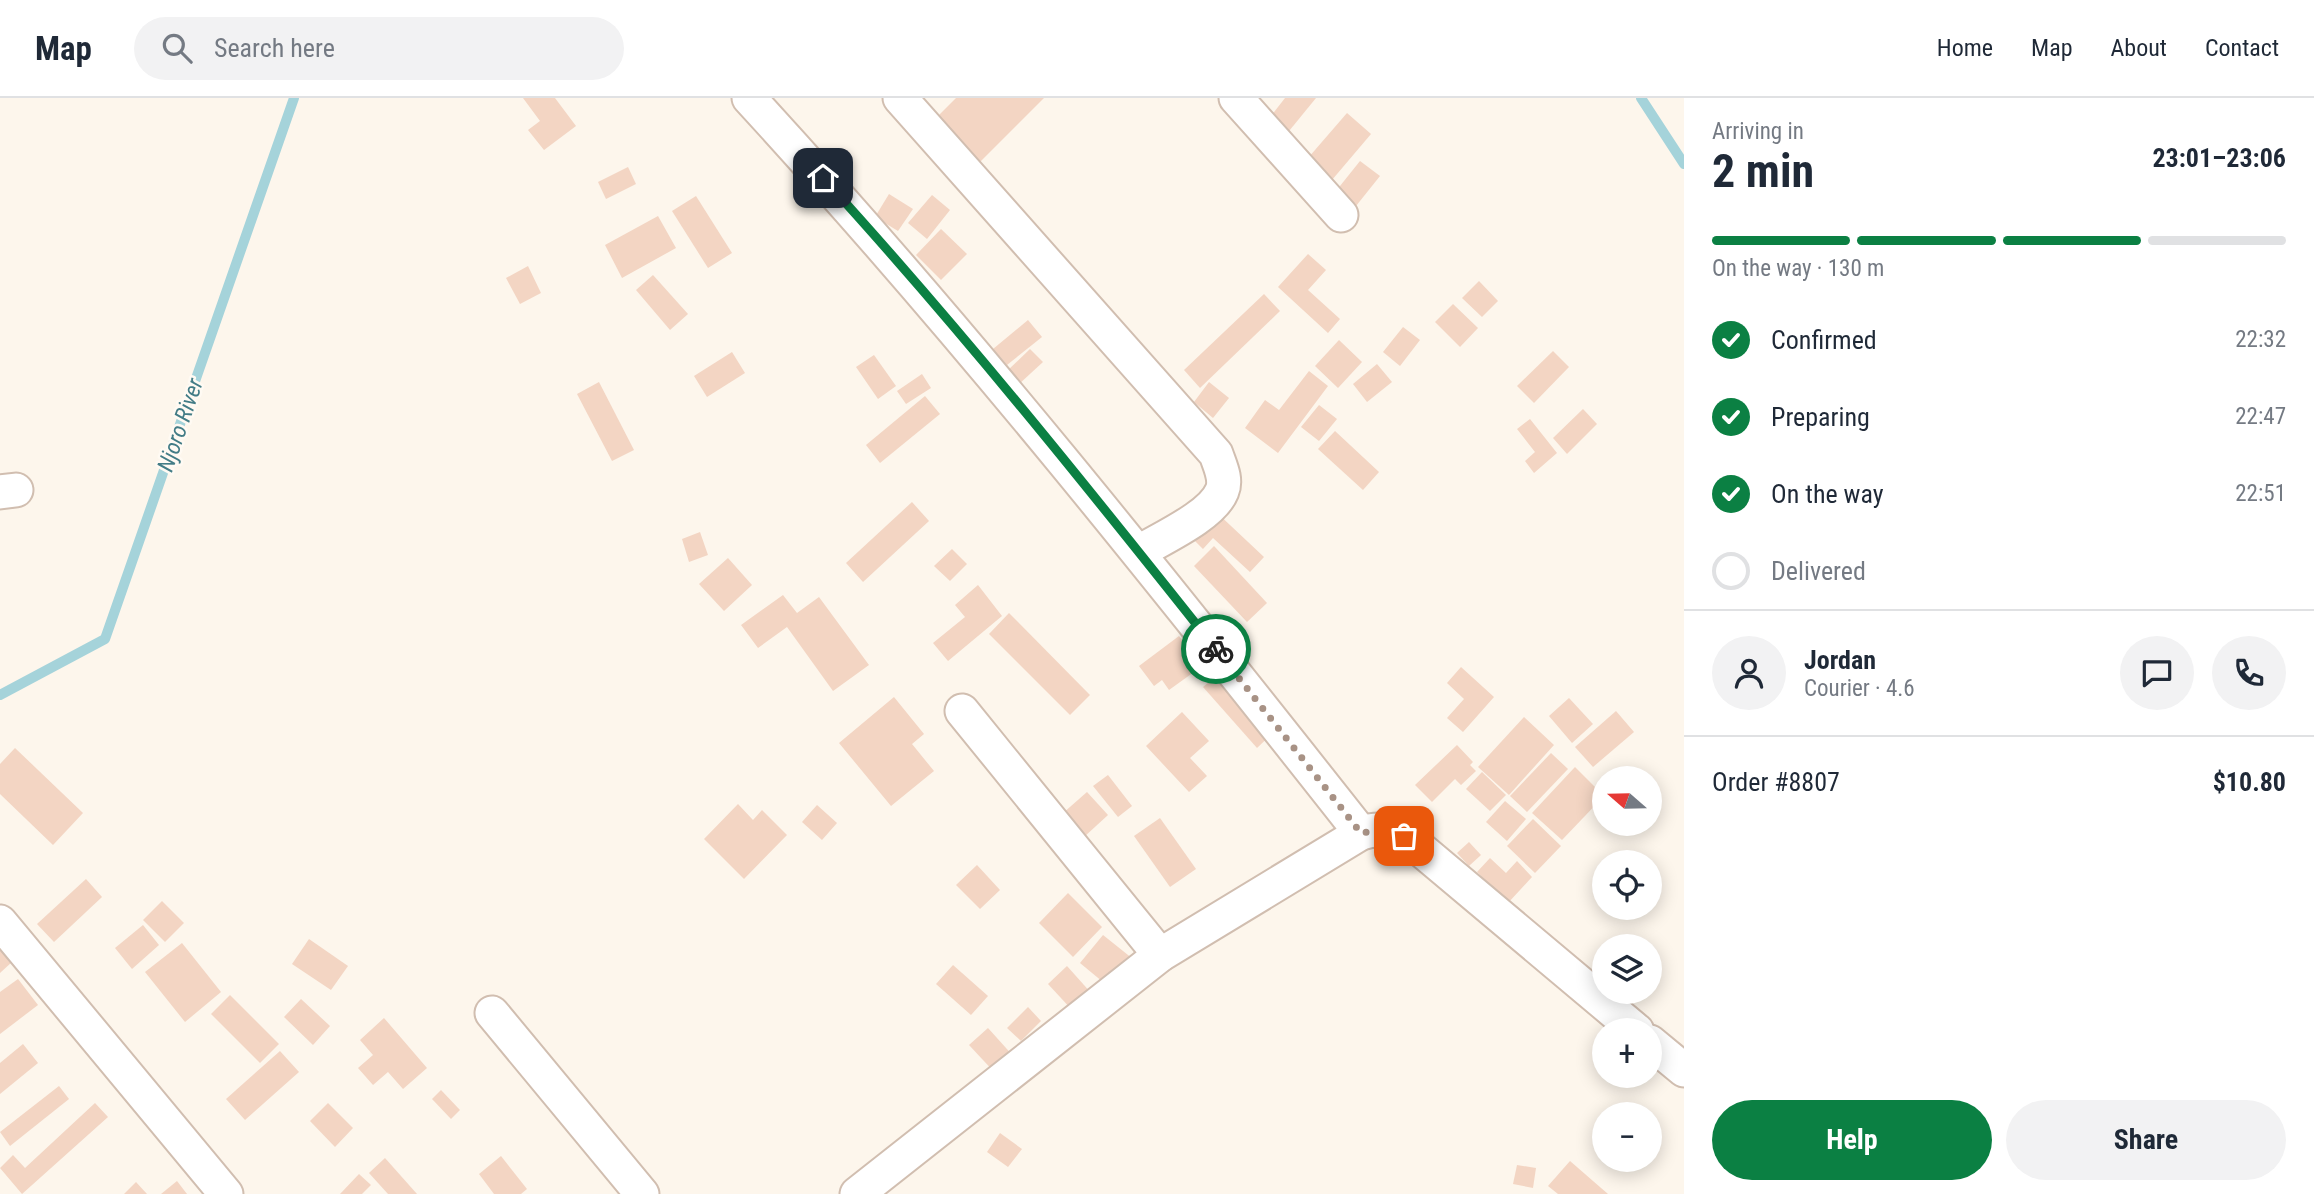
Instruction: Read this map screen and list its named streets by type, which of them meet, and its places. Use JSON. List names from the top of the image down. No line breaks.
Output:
{"water":["Njoro River"],"north":"left","page":{"header":"Map","search":"Search here","nav":["Home","Map","About","Contact"],"heading":["2 min","Arriving in","23:01–23:06"],"panel":["Jordan","Courier · 4.6","Order #8807","$10.80"],"bar":"On the way · 130 m","list":[["Confirmed","22:32"],["Preparing","22:47"],["On the way","22:51"],"Delivered"],"map_buttons":["+","−"],"buttons":["Help","Share"]}}
